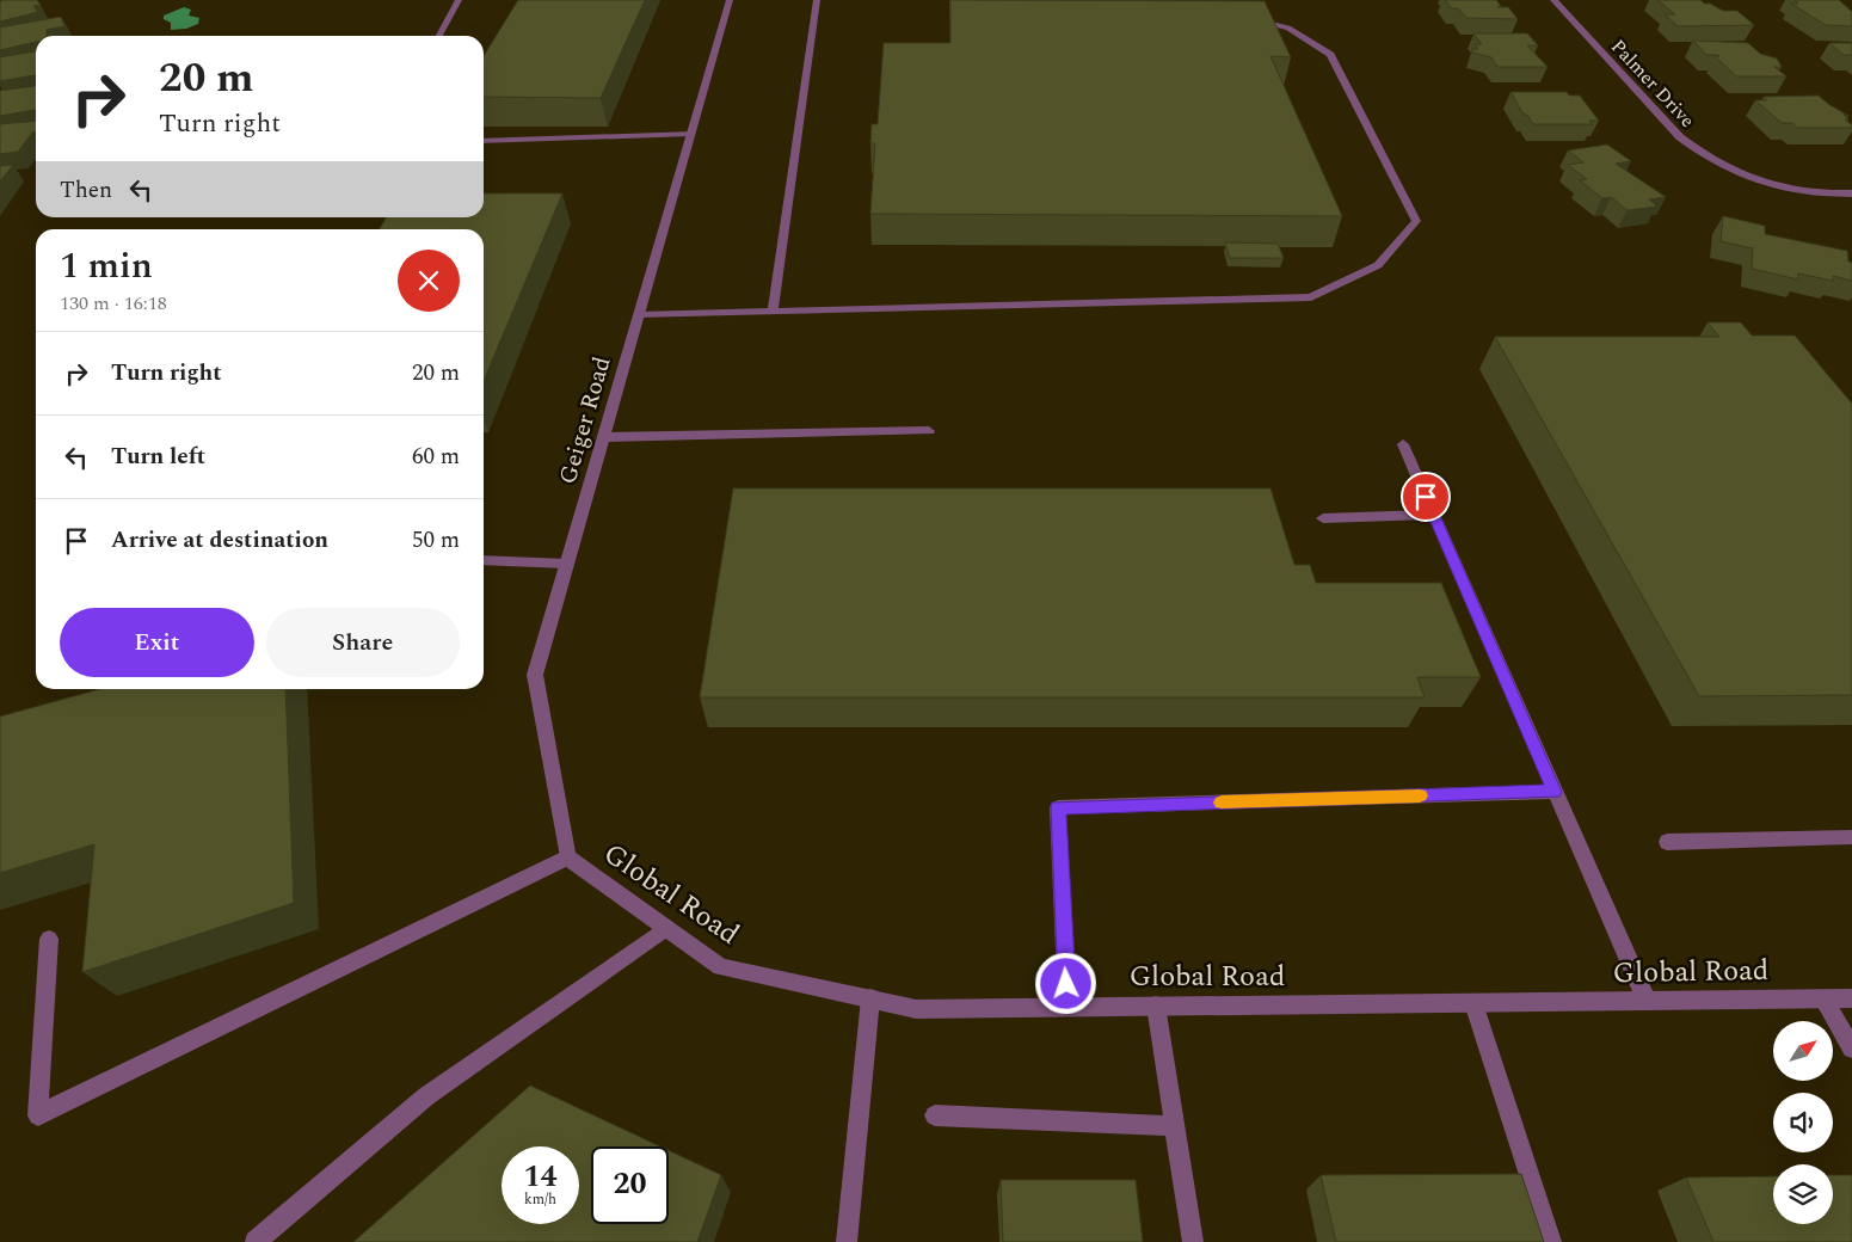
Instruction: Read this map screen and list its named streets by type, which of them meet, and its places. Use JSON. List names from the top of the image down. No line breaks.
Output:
{"streets":{"street":["Palmer Drive","Geiger Road","Global Road"]},"crossings":[["Geiger Road","Global Road"]],"north":"top right","page":{"turn":["20 m","Turn right"],"then":"Then","heading":["1 min","130 m · 16:18"],"list":[{"name":"Turn right","value":"20 m"},{"name":"Turn left","value":"60 m"},{"name":"Arrive at destination","value":"50 m"}],"buttons":["Exit","Share"],"speed":"14 km/h","limit":"20"}}
